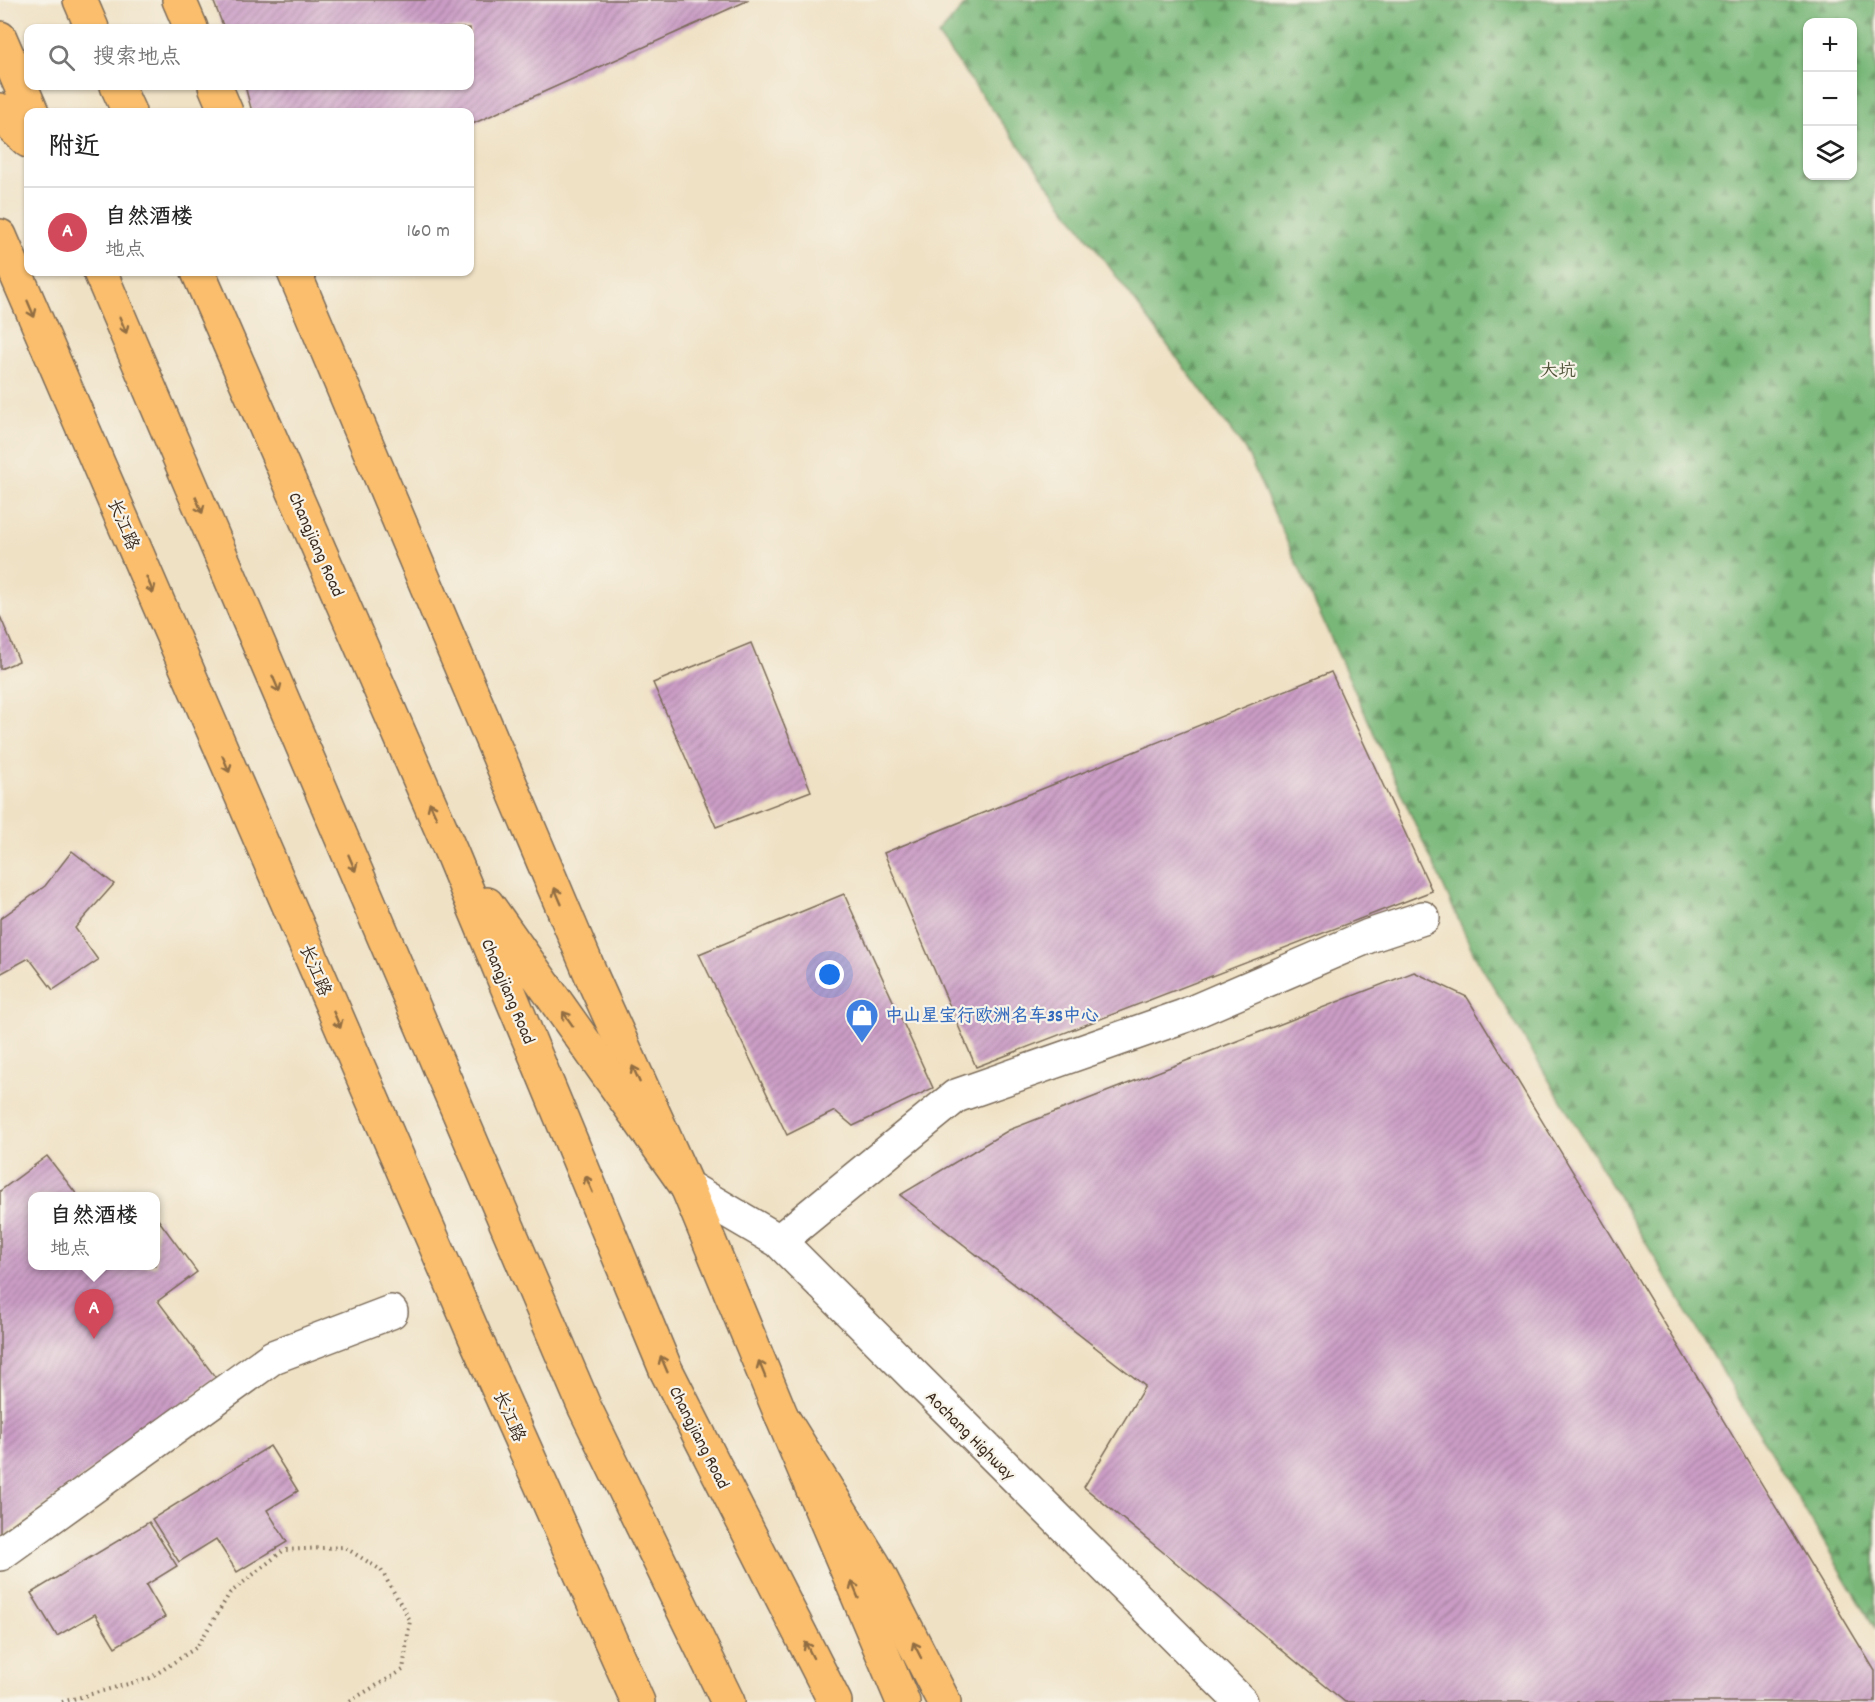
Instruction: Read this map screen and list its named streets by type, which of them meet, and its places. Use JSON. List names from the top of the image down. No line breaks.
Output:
{"streets":{"main road":["长江路","Changjiang Road"],"street":["Aochang Highway"]},"parks":["大坑"],"places":{"shop":["中山星宝行欧洲名车3S中心"]},"page":{"map_buttons":["+","−"],"search":"搜索地点","heading":"附近","list":[{"mark":"A","name":"自然酒楼","note":"地点","value":"160 m"}],"popup":["自然酒楼","地点"],"pins":"A"}}
